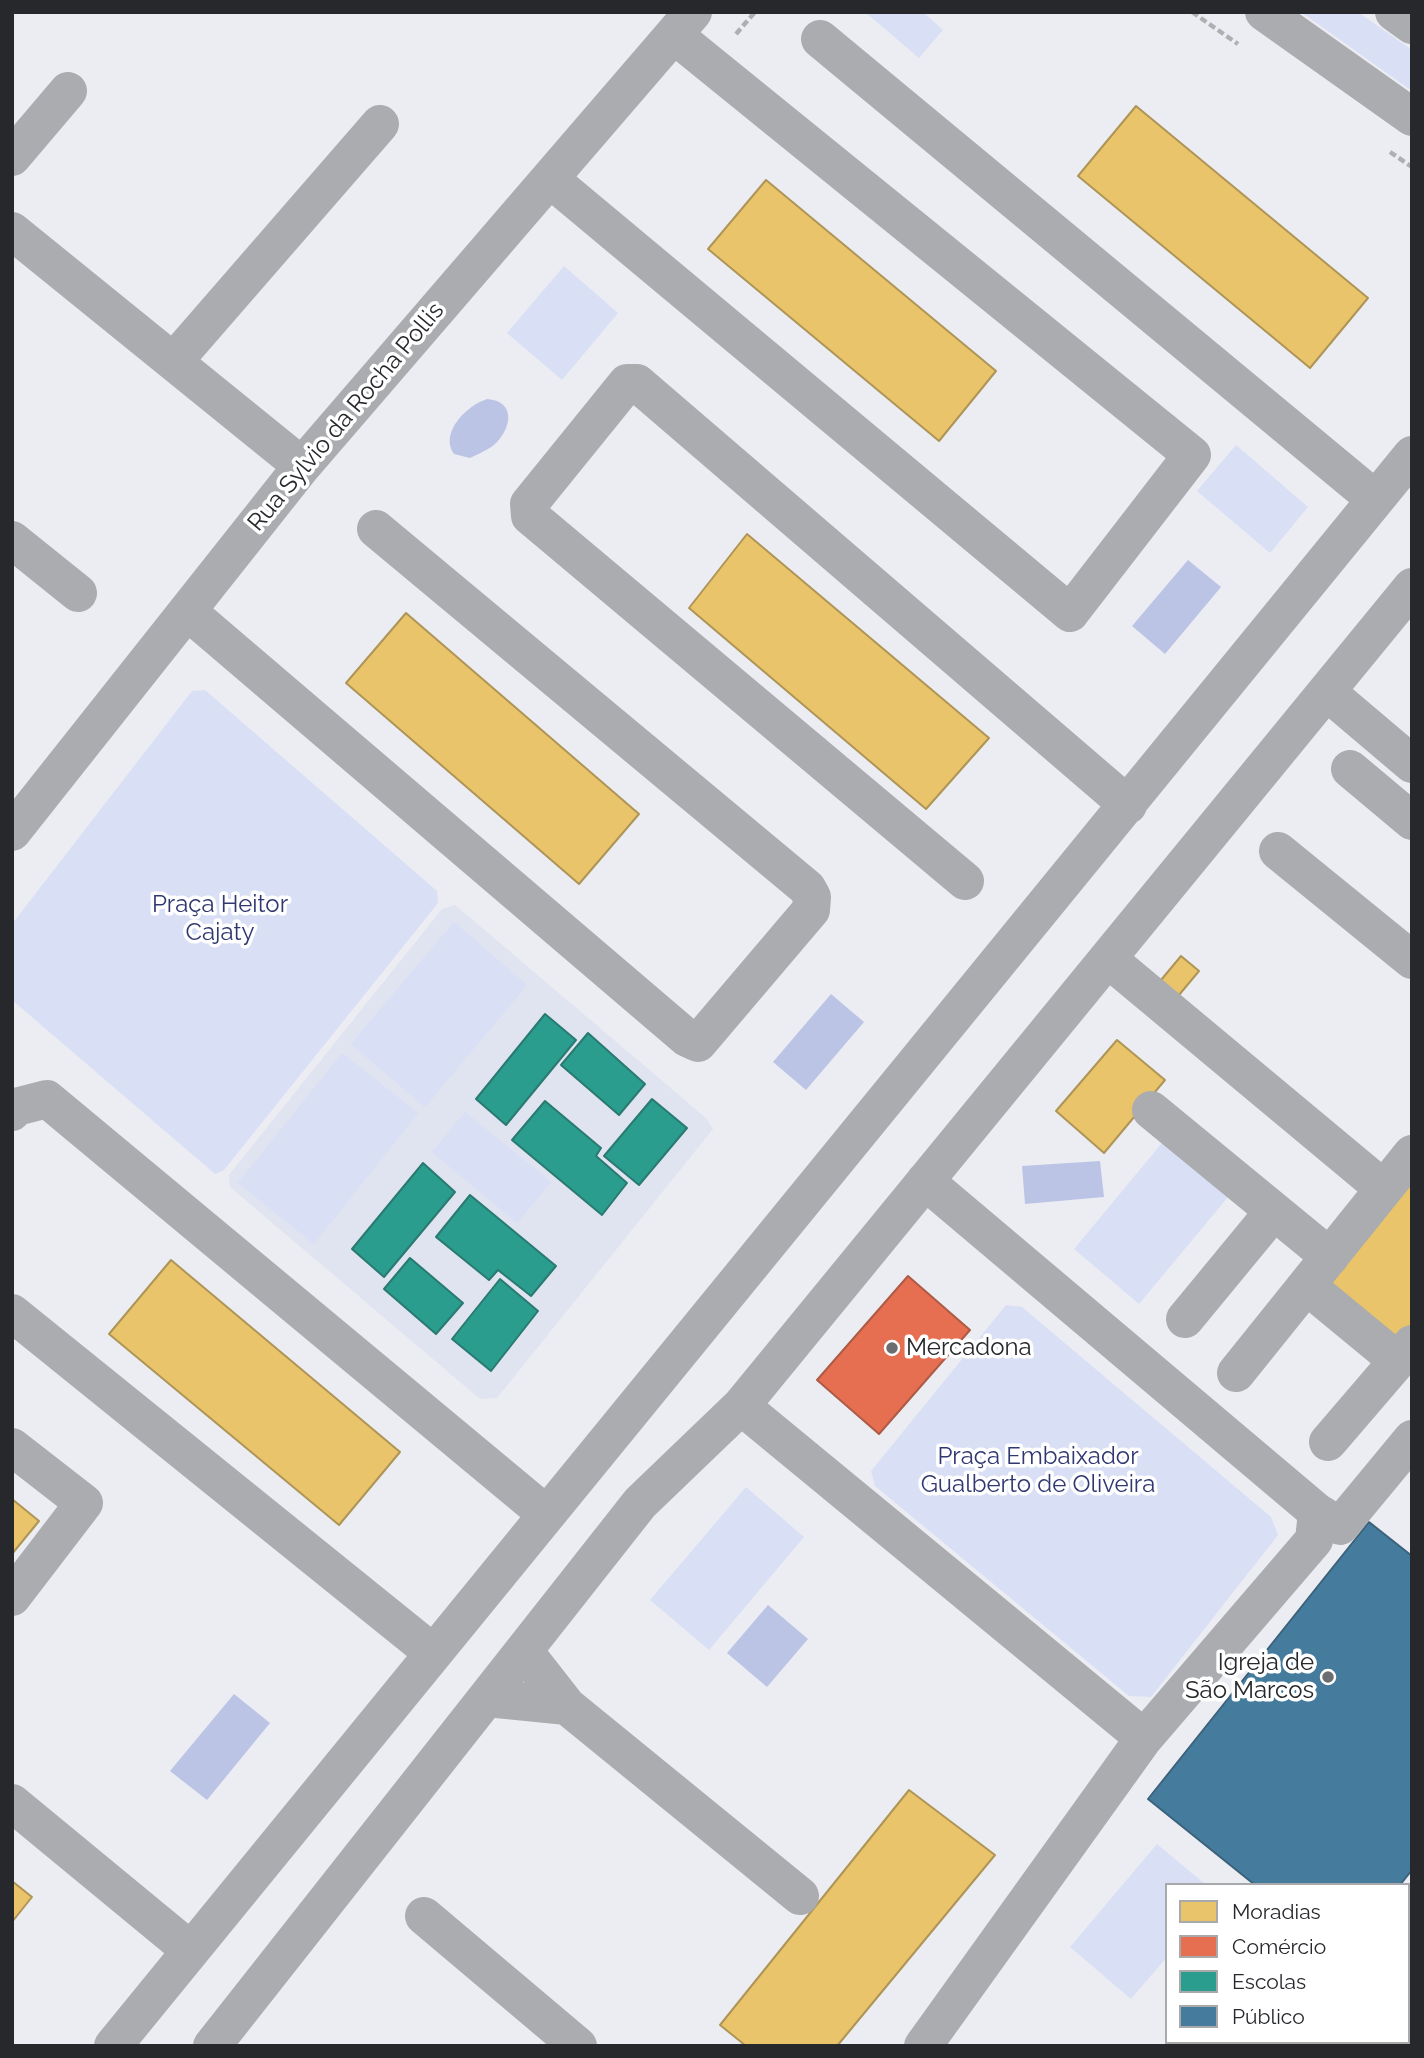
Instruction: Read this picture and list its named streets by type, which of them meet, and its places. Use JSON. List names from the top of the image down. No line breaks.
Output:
{"streets":{"street":["Rua Sylvio da Rocha Pollis"]},"parks":["Praça Heitor Cajaty","Praça Embaixador Gualberto de Oliveira"],"places":["Mercadona","Igreja de São Marcos"],"legend":["Moradias","Comércio","Escolas","Público"]}
